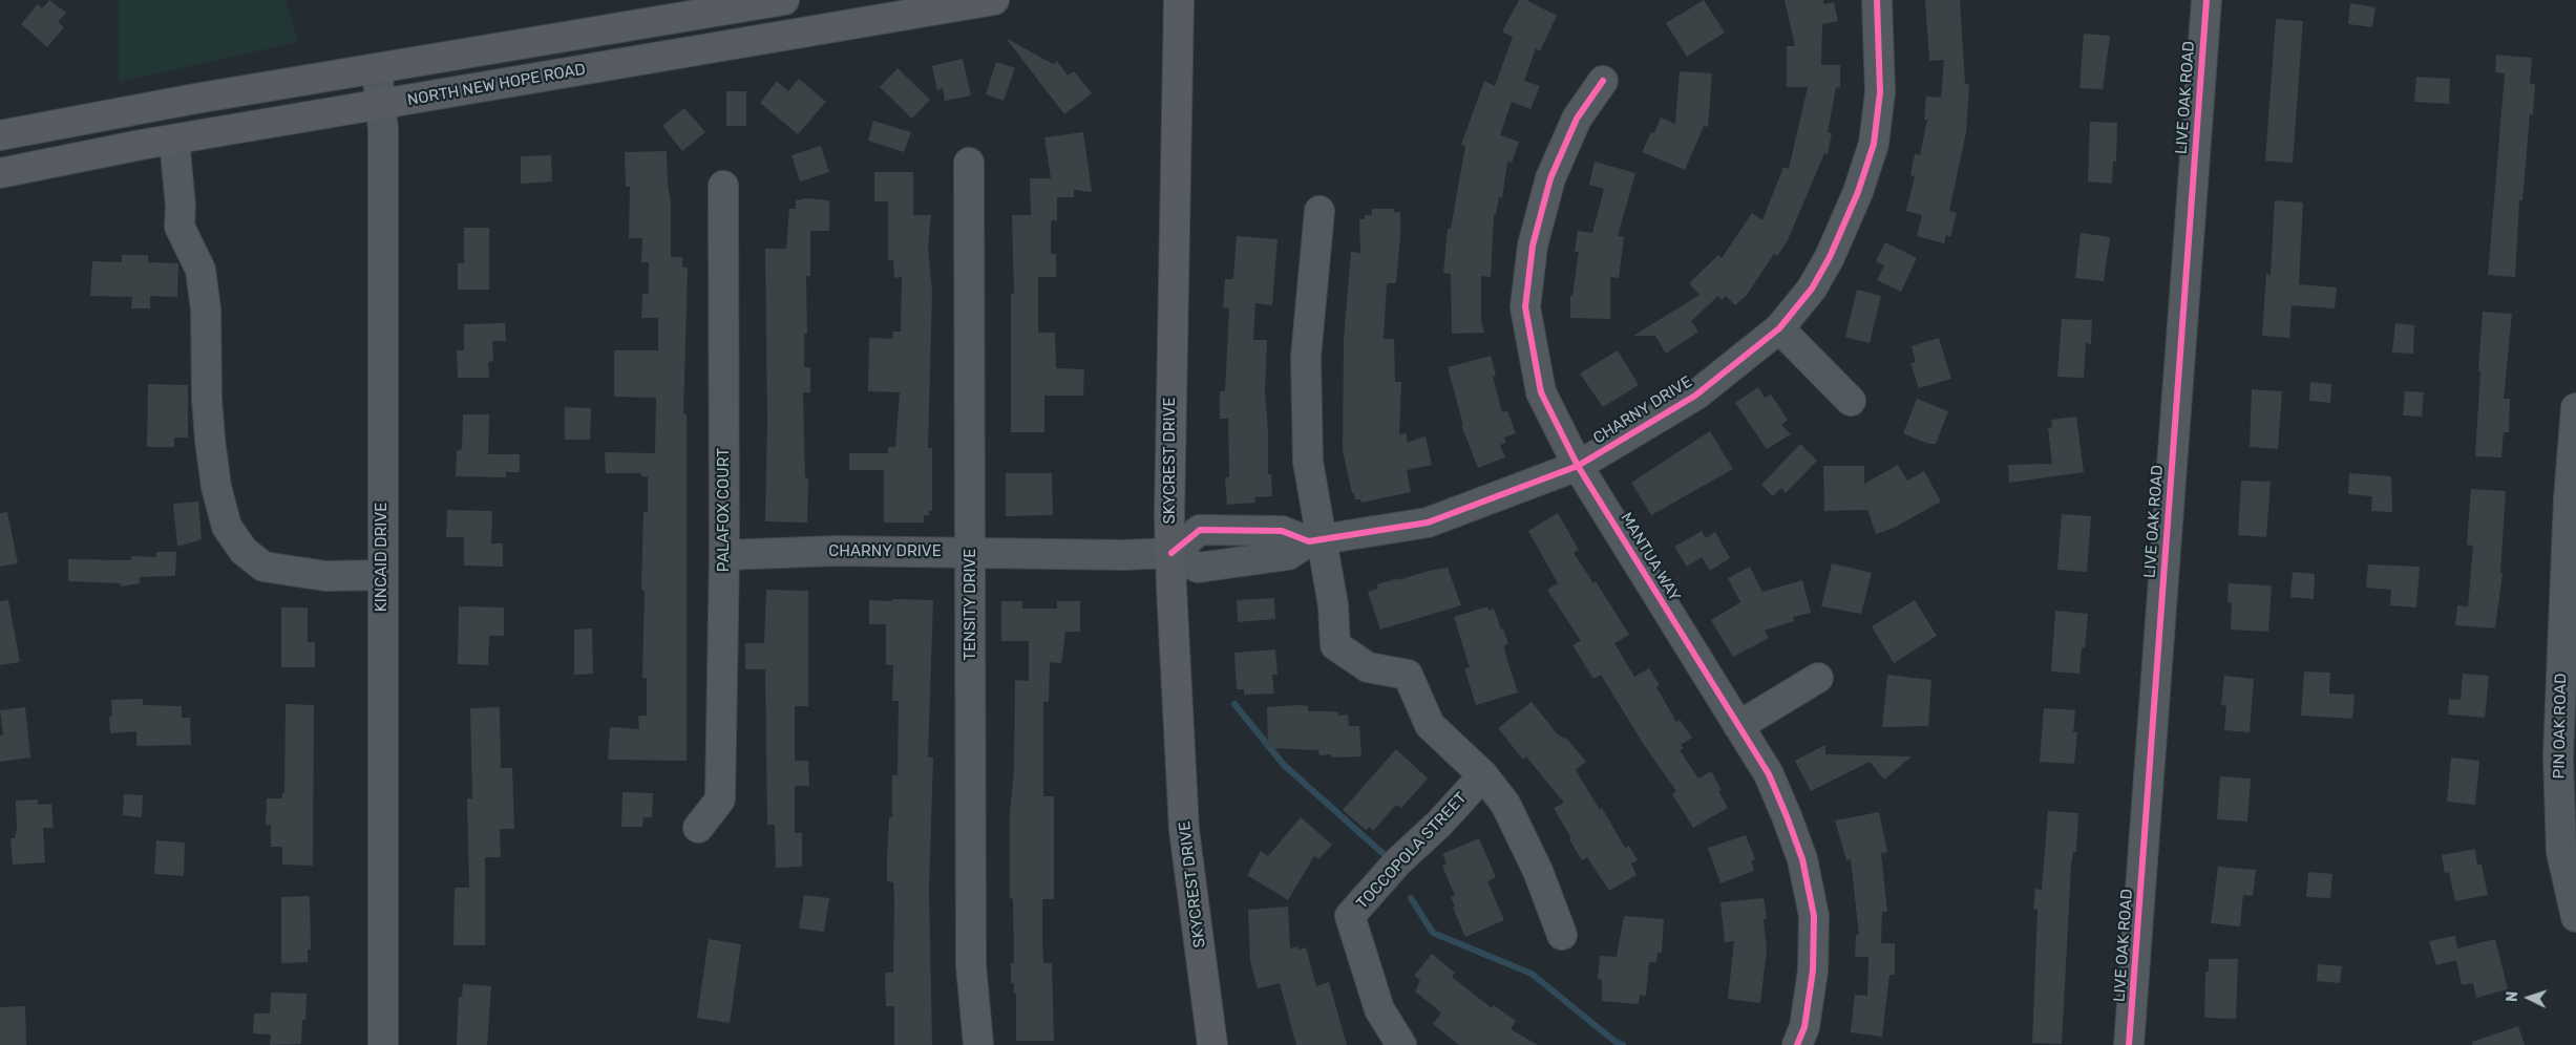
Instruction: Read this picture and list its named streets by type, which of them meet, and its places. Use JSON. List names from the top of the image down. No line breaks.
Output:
{"streets":{"main road":["NORTH NEW HOPE ROAD","SKYCREST DRIVE"],"street":["LIVE OAK ROAD","CHARNY DRIVE","PALAFOX COURT","KINCAID DRIVE","MANTUA WAY","TENSITY DRIVE","PIN OAK ROAD","TOCCOPOLA STREET"]},"crossings":[["NORTH NEW HOPE ROAD","KINCAID DRIVE"],["CHARNY DRIVE","SKYCREST DRIVE"],["CHARNY DRIVE","PALAFOX COURT"],["CHARNY DRIVE","MANTUA WAY"],["CHARNY DRIVE","TENSITY DRIVE"]],"north":"left"}
